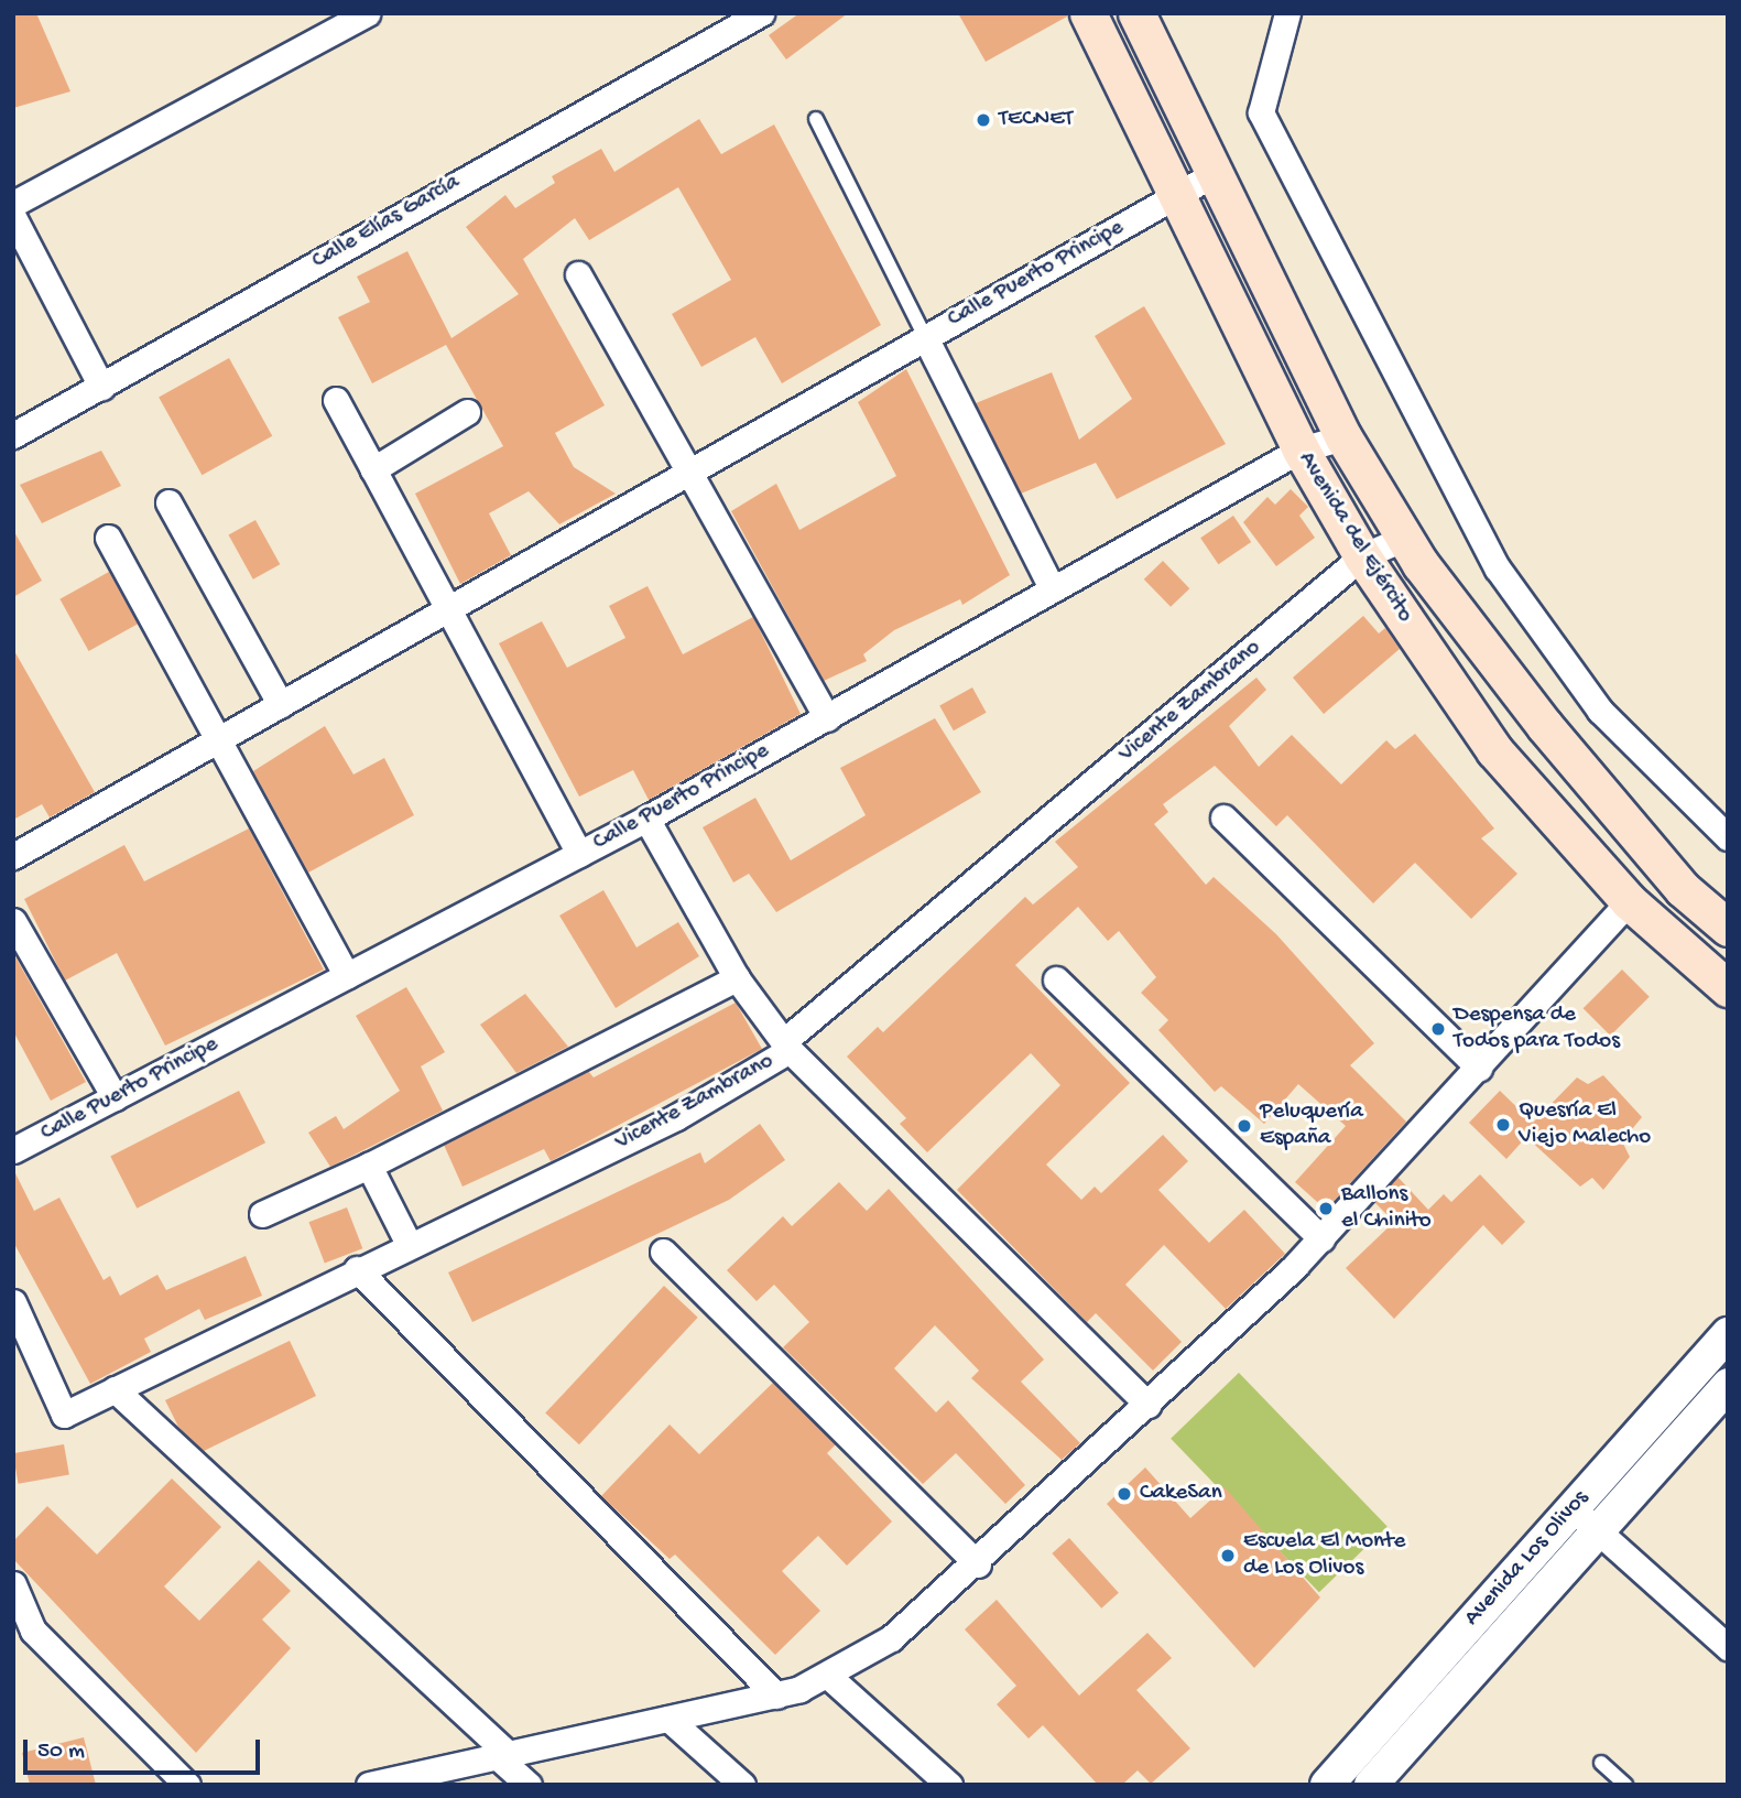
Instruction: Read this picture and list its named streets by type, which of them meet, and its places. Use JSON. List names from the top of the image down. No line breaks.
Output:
{"streets":{"main road":["Avenida del Ejército"],"street":["Calle Elías García","Calle Puerto Principe","Vicente Zambrano","Avenida Los Olivos"]},"crossings":[["Calle Puerto Principe","Avenida del Ejército"],["Avenida del Ejército","Vicente Zambrano"]],"places":["TECNET","Despensa de Todos para Todos","Quesría El Viejo Malecho","Peluquería España","Ballons el Chinito","CakeSan","Escuela El Monte de Los Olivos"],"scale_bar":"50 m"}
